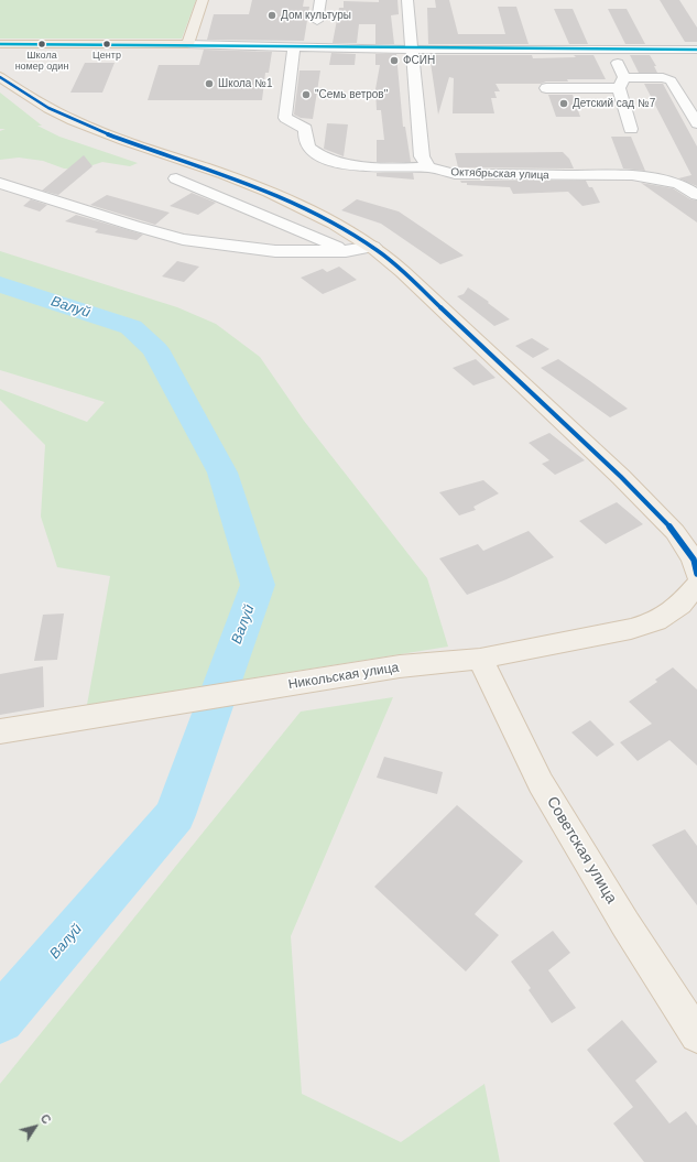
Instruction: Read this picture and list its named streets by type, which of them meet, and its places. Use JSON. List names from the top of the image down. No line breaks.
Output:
{"streets":{"main road":["Никольская улица","Советская улица"],"street":["Октябрьская улица"]},"crossings":[["Никольская улица","Советская улица"]],"water":["Валуй"],"places":["Дом культуры","Школа номер один","Центр","ФСИН","Школа №1","\"Семь ветров\"","Детский сад №7"],"north":"top right"}
